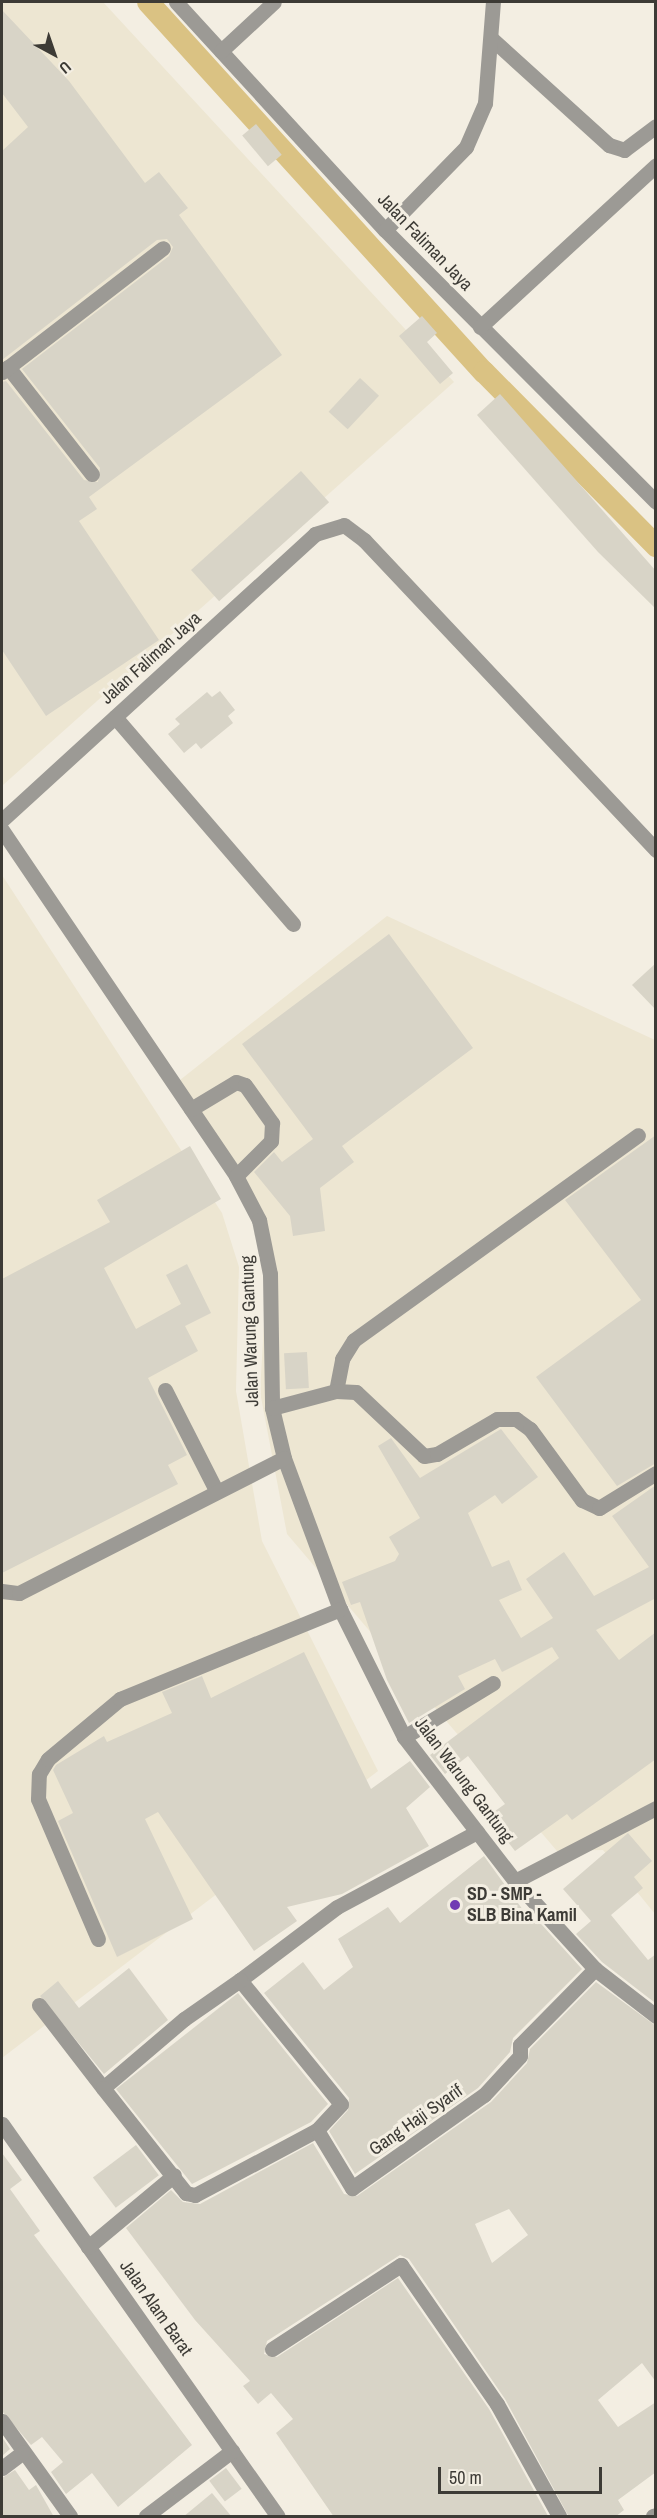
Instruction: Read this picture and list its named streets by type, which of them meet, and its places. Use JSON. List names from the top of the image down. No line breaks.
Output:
{"streets":{"street":["Jalan Faliman Jaya","Jalan Warung Gantung","Gang Haji Syarif","Jalan Alam Barat"]},"crossings":[["Jalan Warung Gantung","Gang Haji Syarif"]],"places":["SD - SMP - SLB Bina Kamil"],"scale_bar":"50 m","north":"bottom right"}
